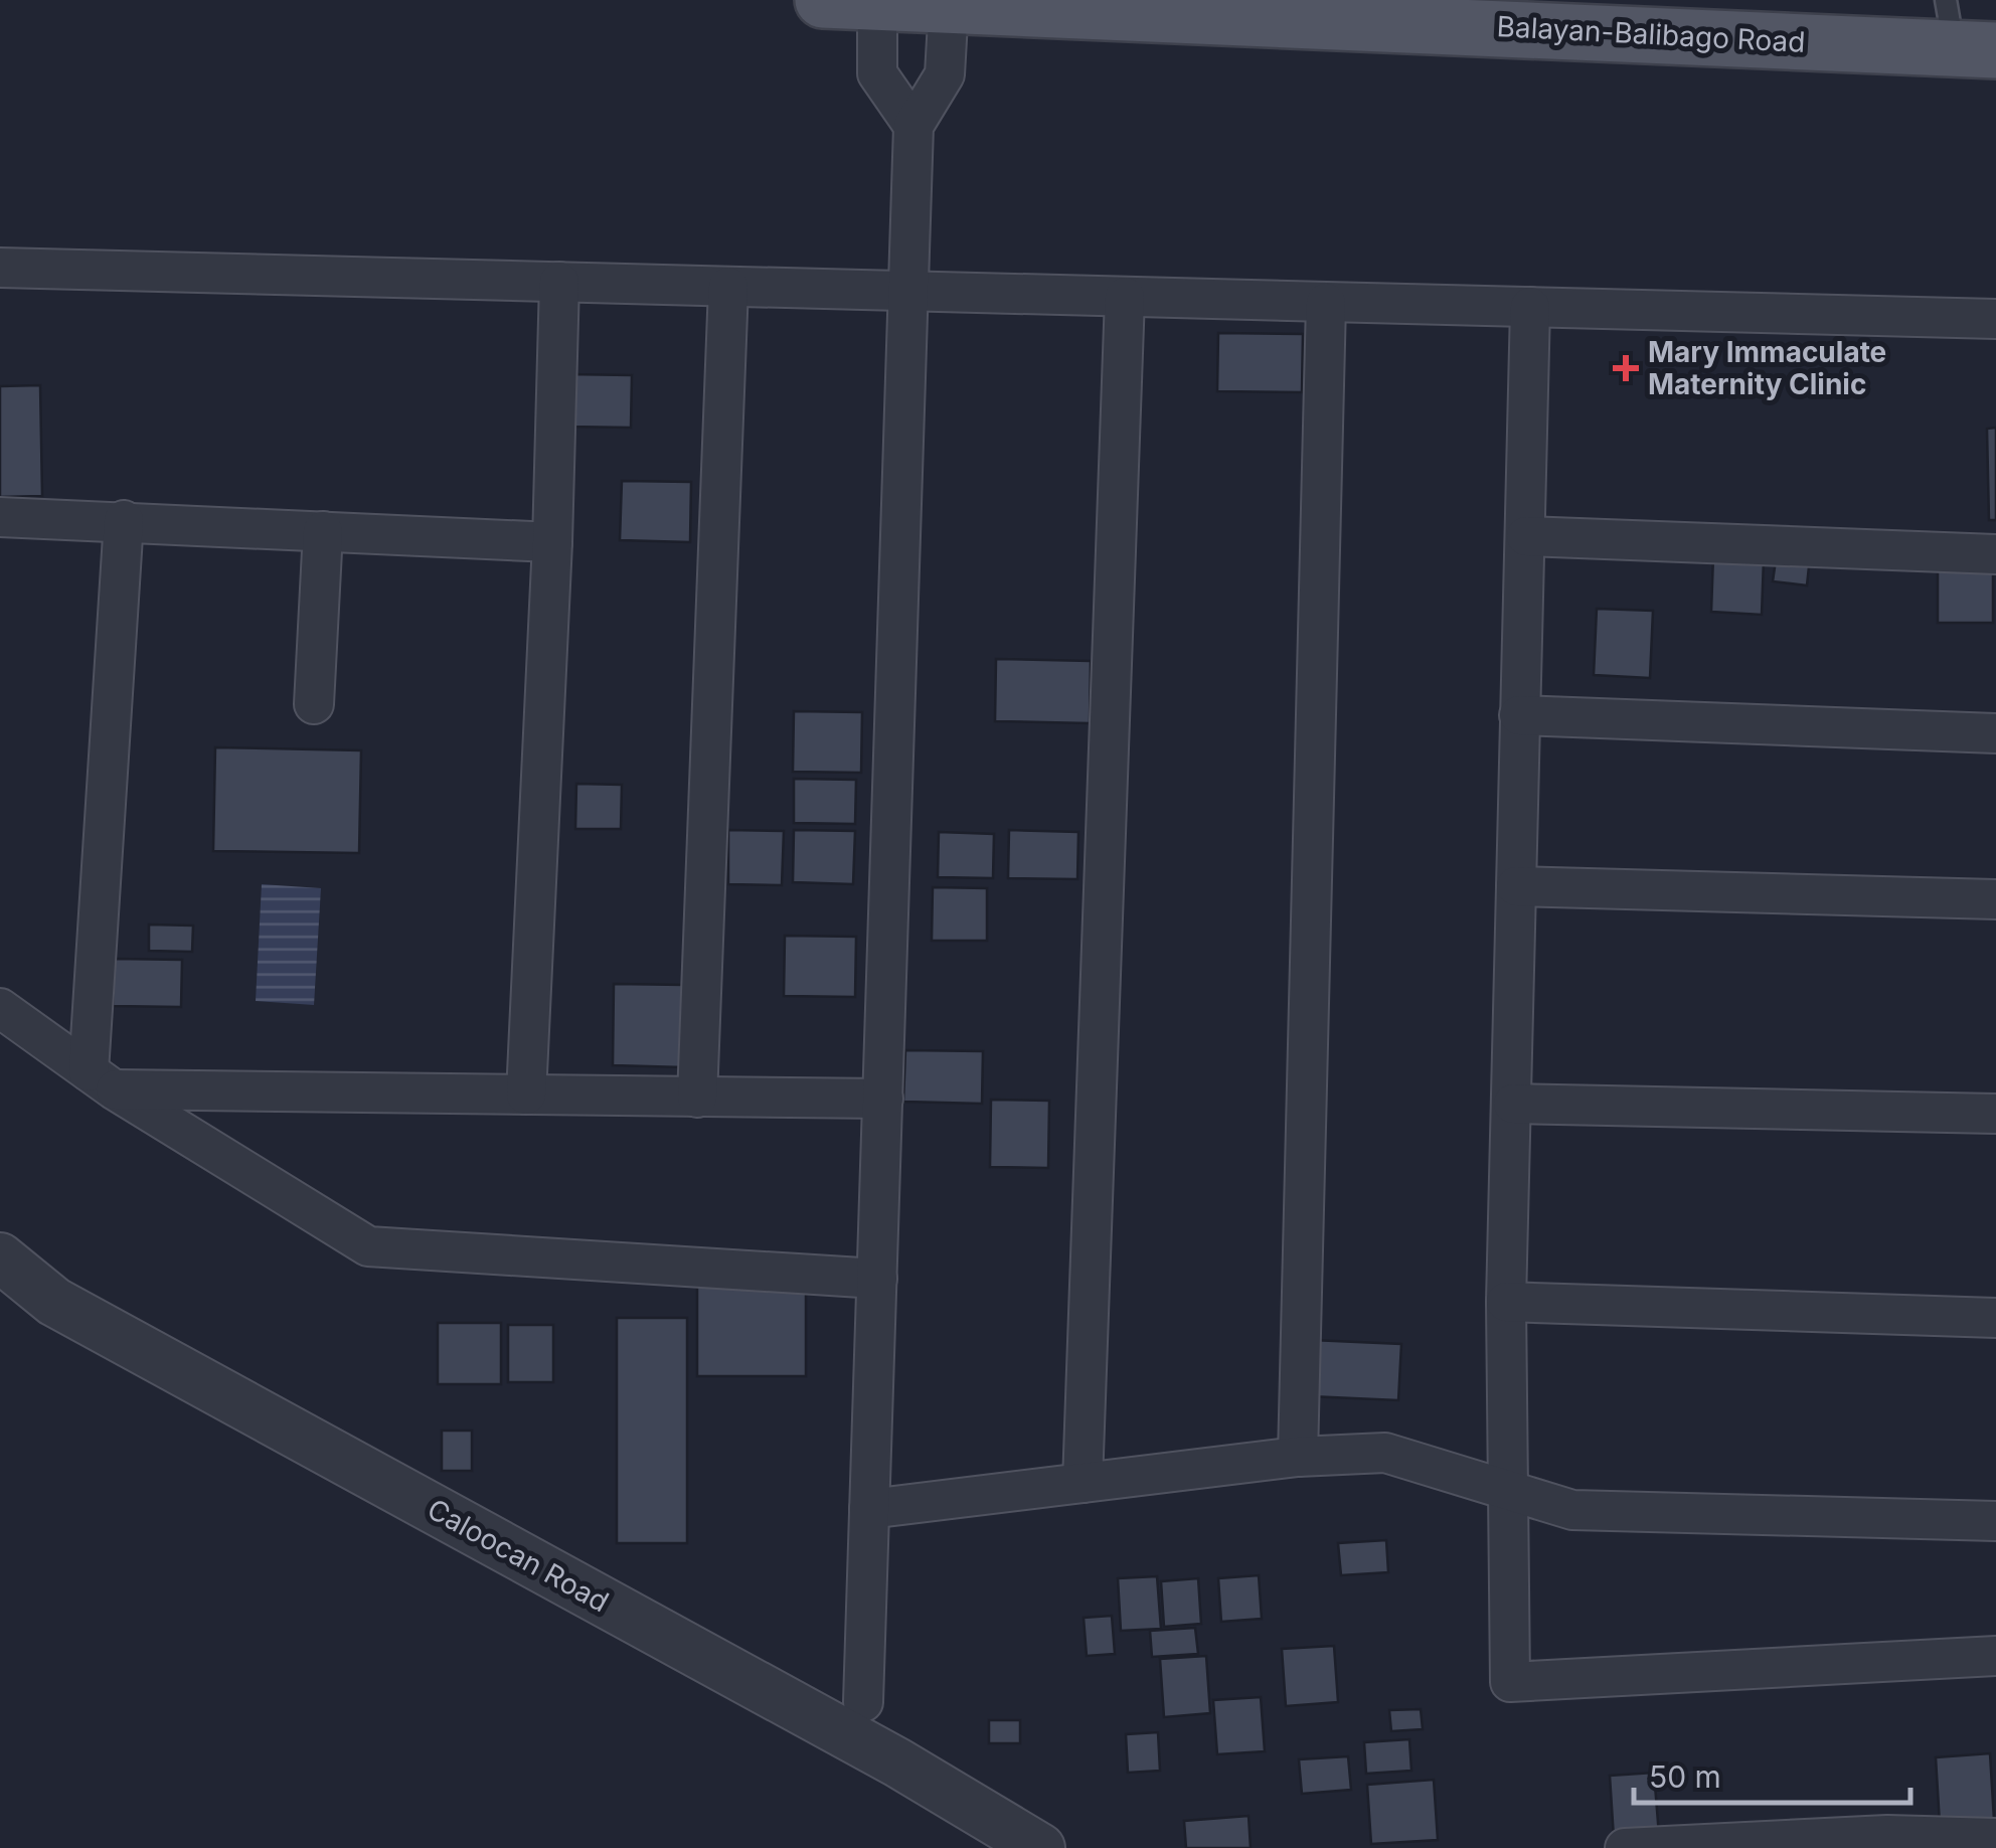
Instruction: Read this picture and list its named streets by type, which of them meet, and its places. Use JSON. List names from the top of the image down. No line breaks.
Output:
{"streets":{"main road":["Balayan-Balibago Road"],"street":["Caloocan Road"]},"places":{"health":["Mary Immaculate Maternity Clinic"]},"scale_bar":"50 m"}
